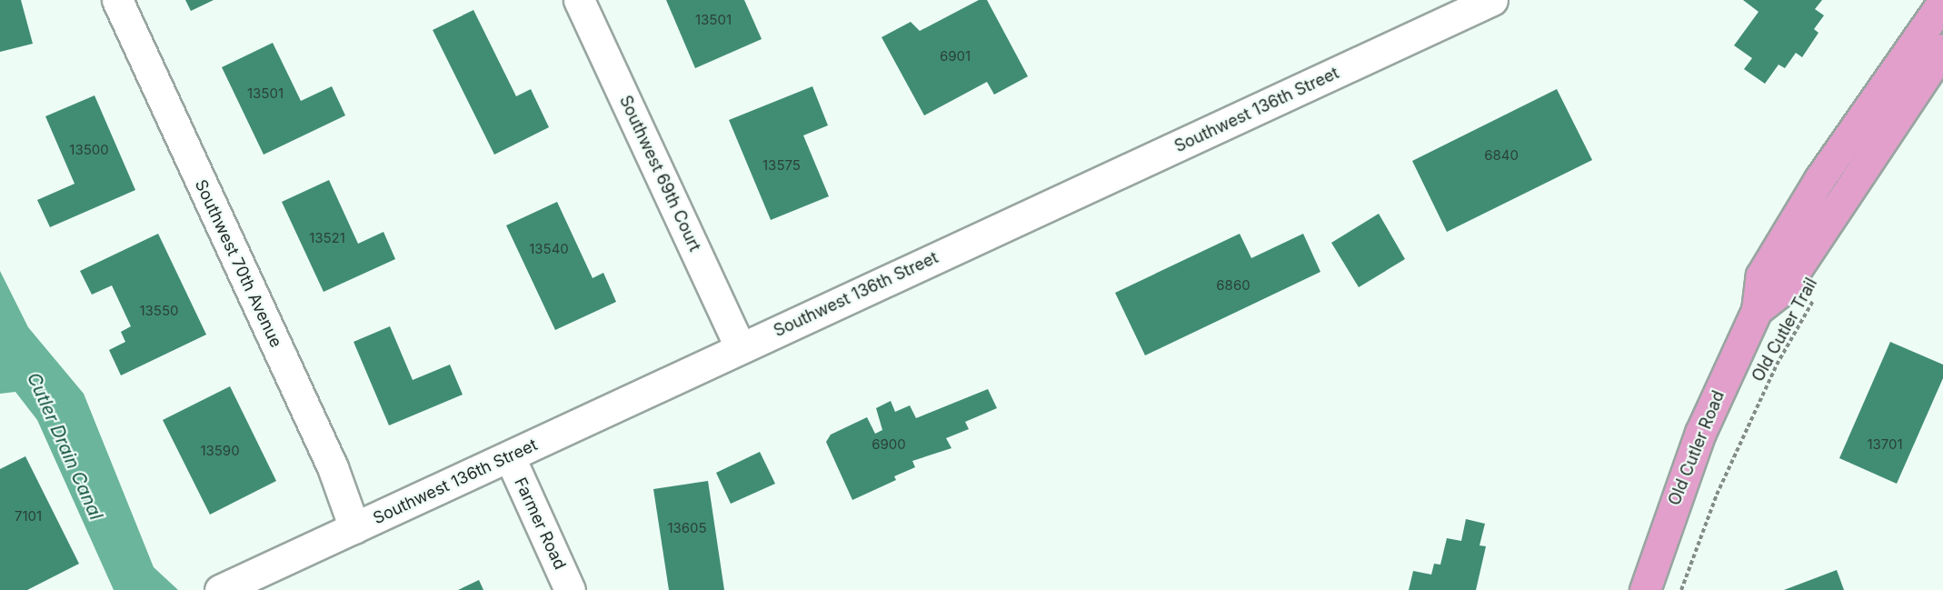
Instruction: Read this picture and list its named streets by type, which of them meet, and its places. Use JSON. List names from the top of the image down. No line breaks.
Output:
{"streets":{"main road":["Old Cutler Road"],"street":["Southwest 136th Street","Southwest 69th Court","Southwest 70th Avenue","Farmer Road"],"path":["Old Cutler Trail"]},"crossings":[["Southwest 136th Street","Southwest 69th Court"],["Southwest 136th Street","Southwest 70th Avenue"],["Southwest 136th Street","Farmer Road"]],"water":["Cutler Drain Canal"],"house_numbers":["13501","6901","13501","13500","6840","13575","13521","13540","6860","13550","6900","13701","13590","7101","13605"]}
